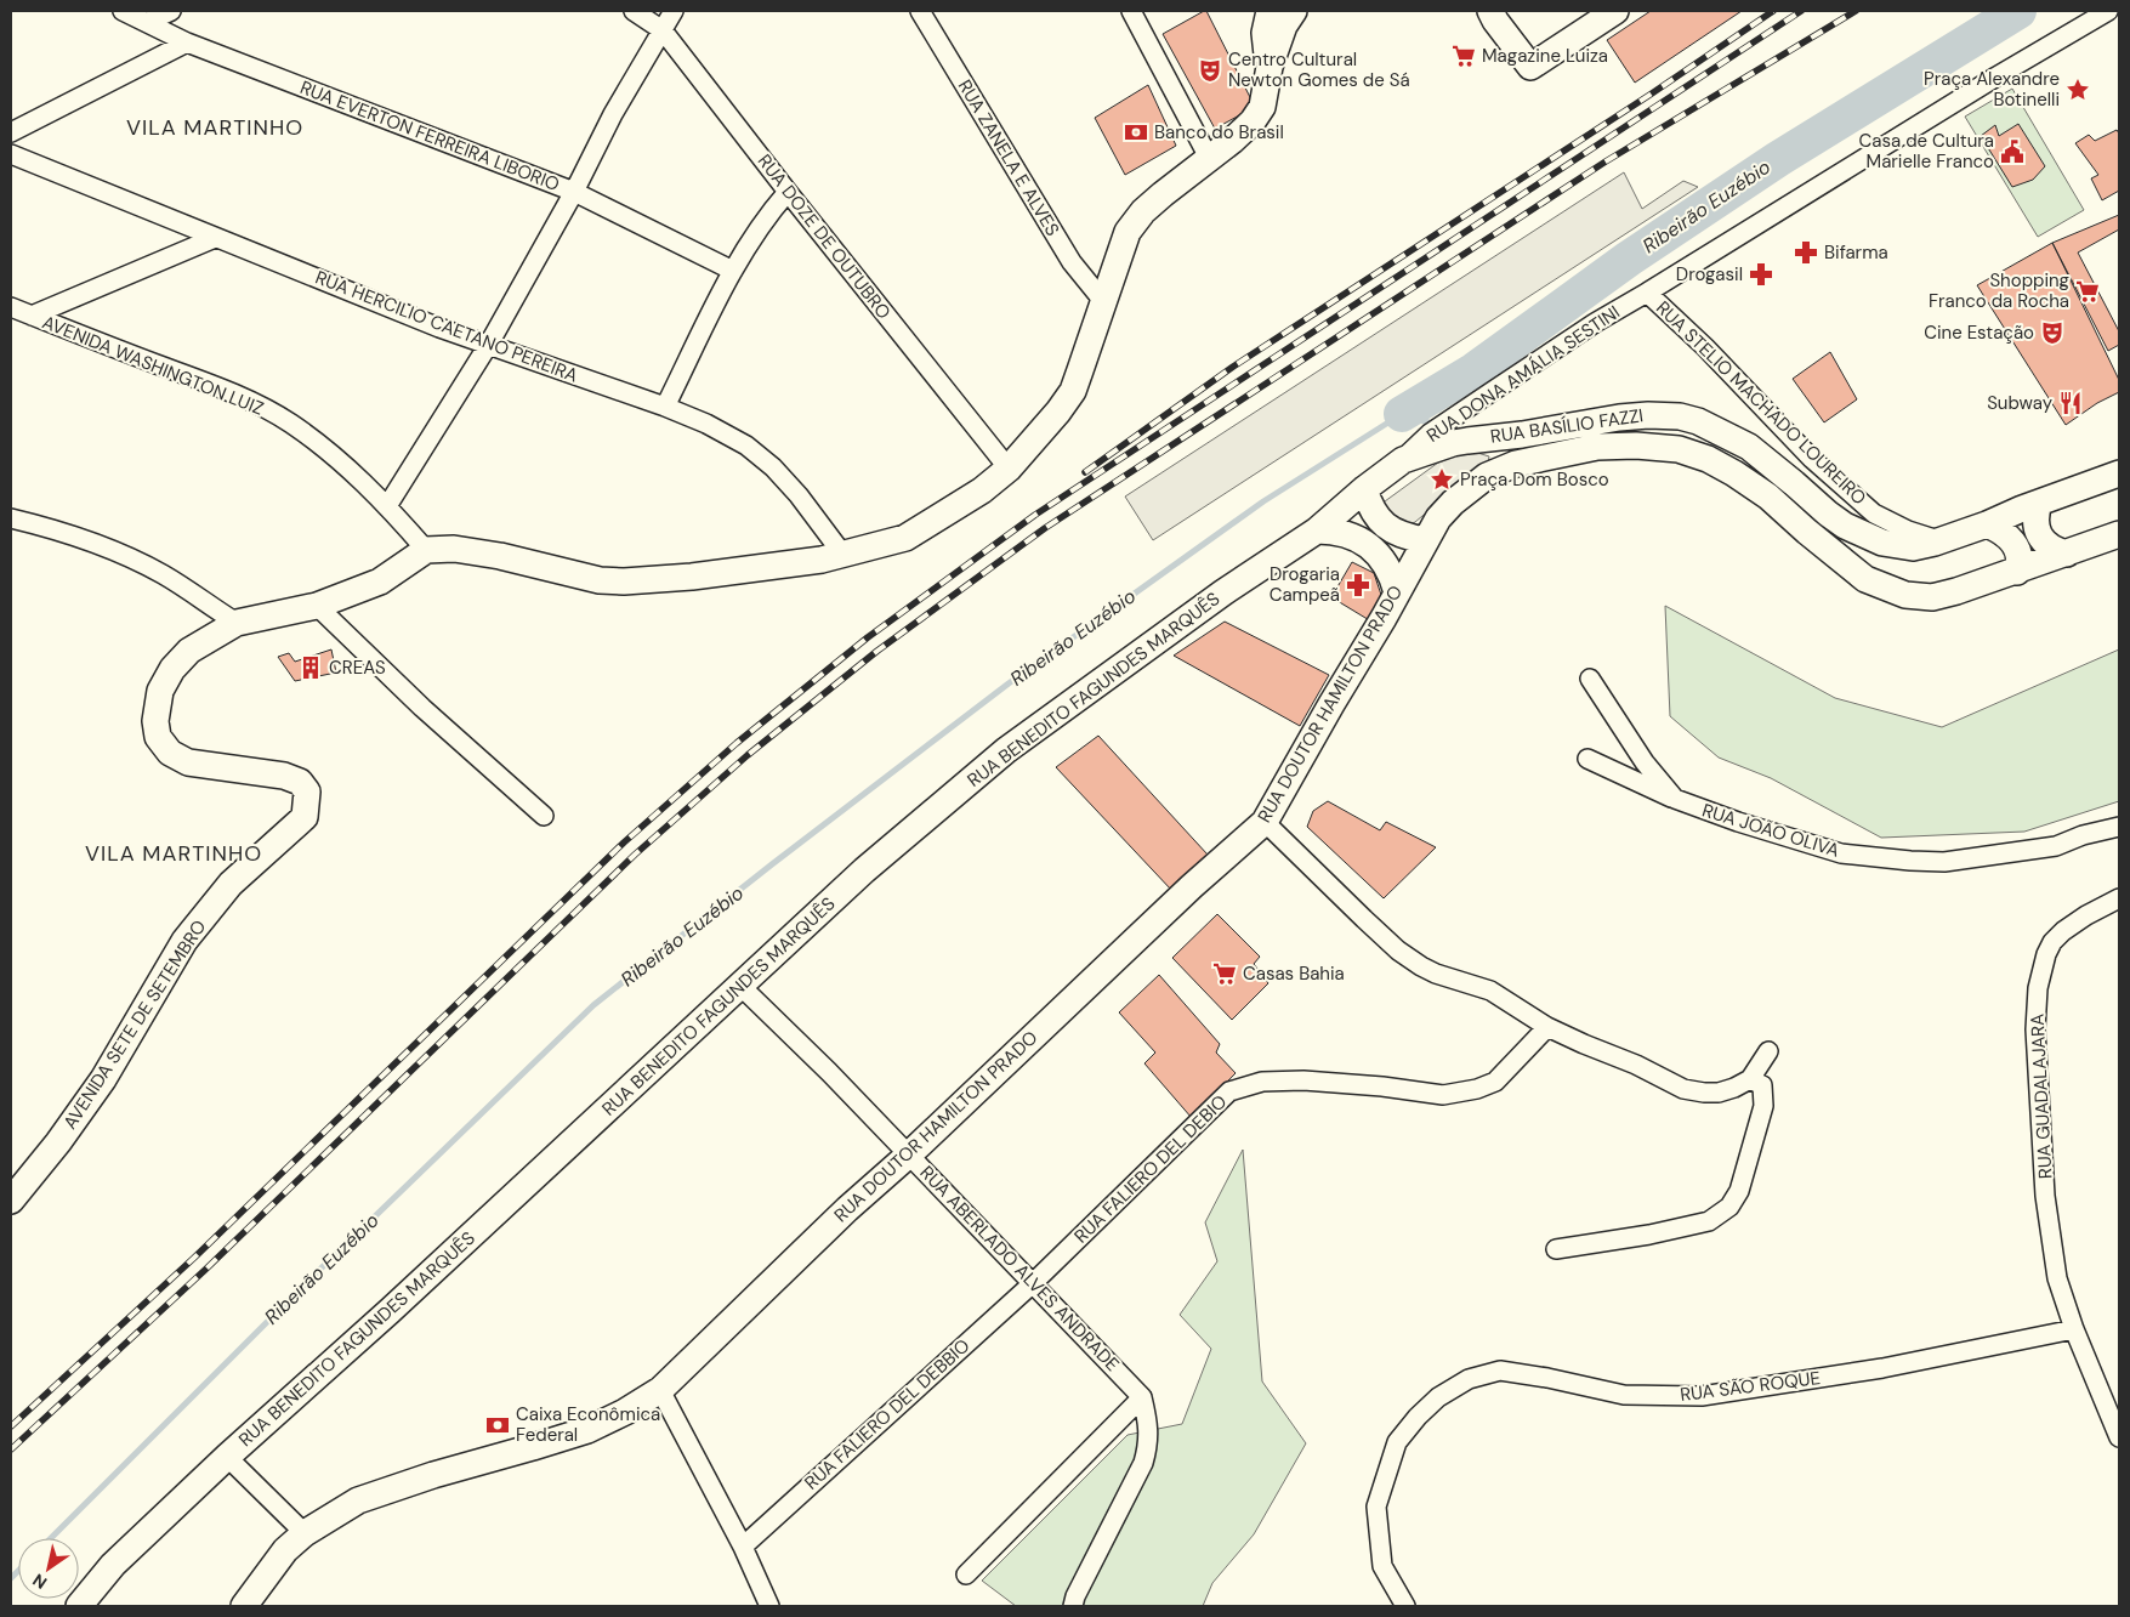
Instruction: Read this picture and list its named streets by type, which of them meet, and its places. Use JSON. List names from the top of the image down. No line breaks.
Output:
{"streets":{"main road":["RUA BASÍLIO FAZZI","RUA BENEDITO FAGUNDES MARQUÊS","RUA DOUTOR HAMILTON PRADO","AVENIDA SETE DE SETEMBRO"],"street":["RUA EVERTON FERREIRA LIBORIO","RUA ZANELA E ALVES","RUA DOZE DE OUTUBRO","RUA HERCILIO CAETANO PEREIRA","AVENIDA WASHINGTON LUIZ","RUA DONA AMÁLIA SESTINI","RUA STELIO MACHADO LOUREIRO","RUA JOÃO OLIVA","RUA GUADALAJARA","RUA FALIERO DEL DEBIO","RUA ABERLADO ALVES ANDRADE","RUA SÃO ROQUE","RUA FALIERO DEL DEBBIO"]},"crossings":[["AVENIDA WASHINGTON LUIZ","AVENIDA SETE DE SETEMBRO"],["RUA DONA AMÁLIA SESTINI","RUA STELIO MACHADO LOUREIRO"],["RUA DONA AMÁLIA SESTINI","RUA BASÍLIO FAZZI"],["RUA DONA AMÁLIA SESTINI","RUA BENEDITO FAGUNDES MARQUÊS"],["RUA STELIO MACHADO LOUREIRO","RUA BASÍLIO FAZZI"],["RUA BASÍLIO FAZZI","RUA BENEDITO FAGUNDES MARQUÊS"],["RUA BASÍLIO FAZZI","RUA DOUTOR HAMILTON PRADO"],["RUA BENEDITO FAGUNDES MARQUÊS","RUA ABERLADO ALVES ANDRADE"],["RUA DOUTOR HAMILTON PRADO","RUA ABERLADO ALVES ANDRADE"],["RUA GUADALAJARA","RUA SÃO ROQUE"],["RUA FALIERO DEL DEBIO","RUA ABERLADO ALVES ANDRADE"],["RUA FALIERO DEL DEBIO","RUA FALIERO DEL DEBBIO"],["RUA ABERLADO ALVES ANDRADE","RUA FALIERO DEL DEBBIO"]],"districts":["VILA MARTINHO","VILA MARTINHO"],"water":["Ribeirão Euzébio"],"places":{"supermarket":["Magazine Luiza","Shopping Franco da Rocha","Casas Bahia"],"theatre":["Centro Cultural Newton Gomes de Sá","Cine Estação"],"place":["Praça Alexandre Botinelli","Praça Dom Bosco"],"bank":["Banco do Brasil","Caixa Econômica Federal"],"public building":["Casa de Cultura Marielle Franco"],"pharmacy":["Bifarma","Drogasil","Drogaria Campeã"],"restaurant":["Subway"],"building":["CREAS"]},"north":"bottom left"}
